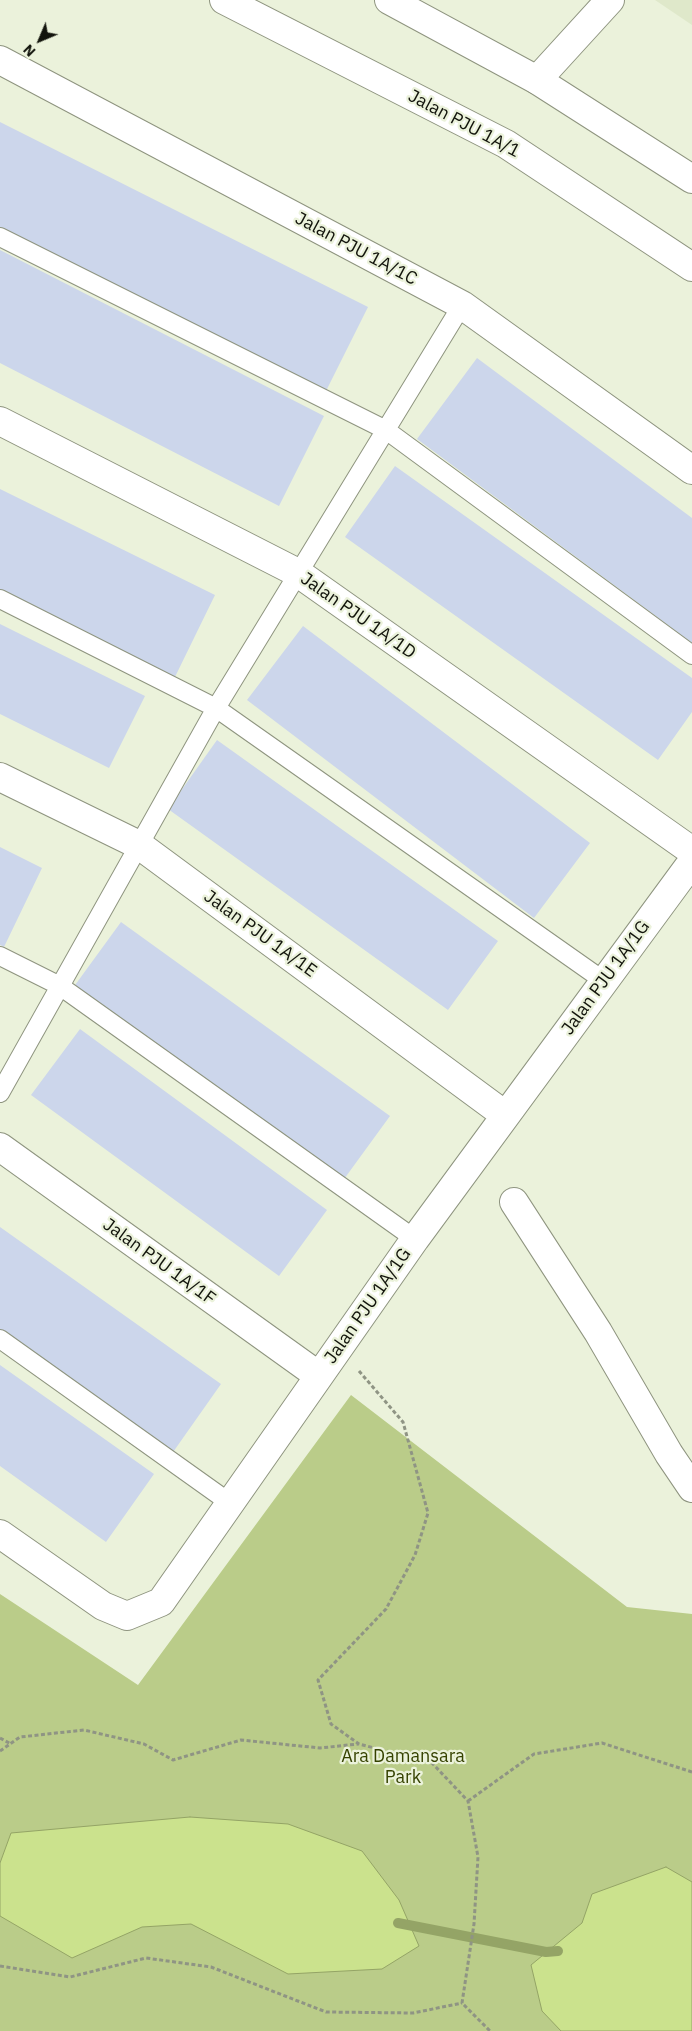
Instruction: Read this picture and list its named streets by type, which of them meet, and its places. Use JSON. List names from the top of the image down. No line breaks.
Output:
{"streets":{"street":["Jalan PJU 1A/1","Jalan PJU 1A/1C","Jalan PJU 1A/1D","Jalan PJU 1A/1E","Jalan PJU 1A/1G","Jalan PJU 1A/1F"]},"crossings":[["Jalan PJU 1A/1E","Jalan PJU 1A/1G"],["Jalan PJU 1A/1G","Jalan PJU 1A/1F"]],"parks":["Ara Damansara Park"],"north":"bottom left"}
